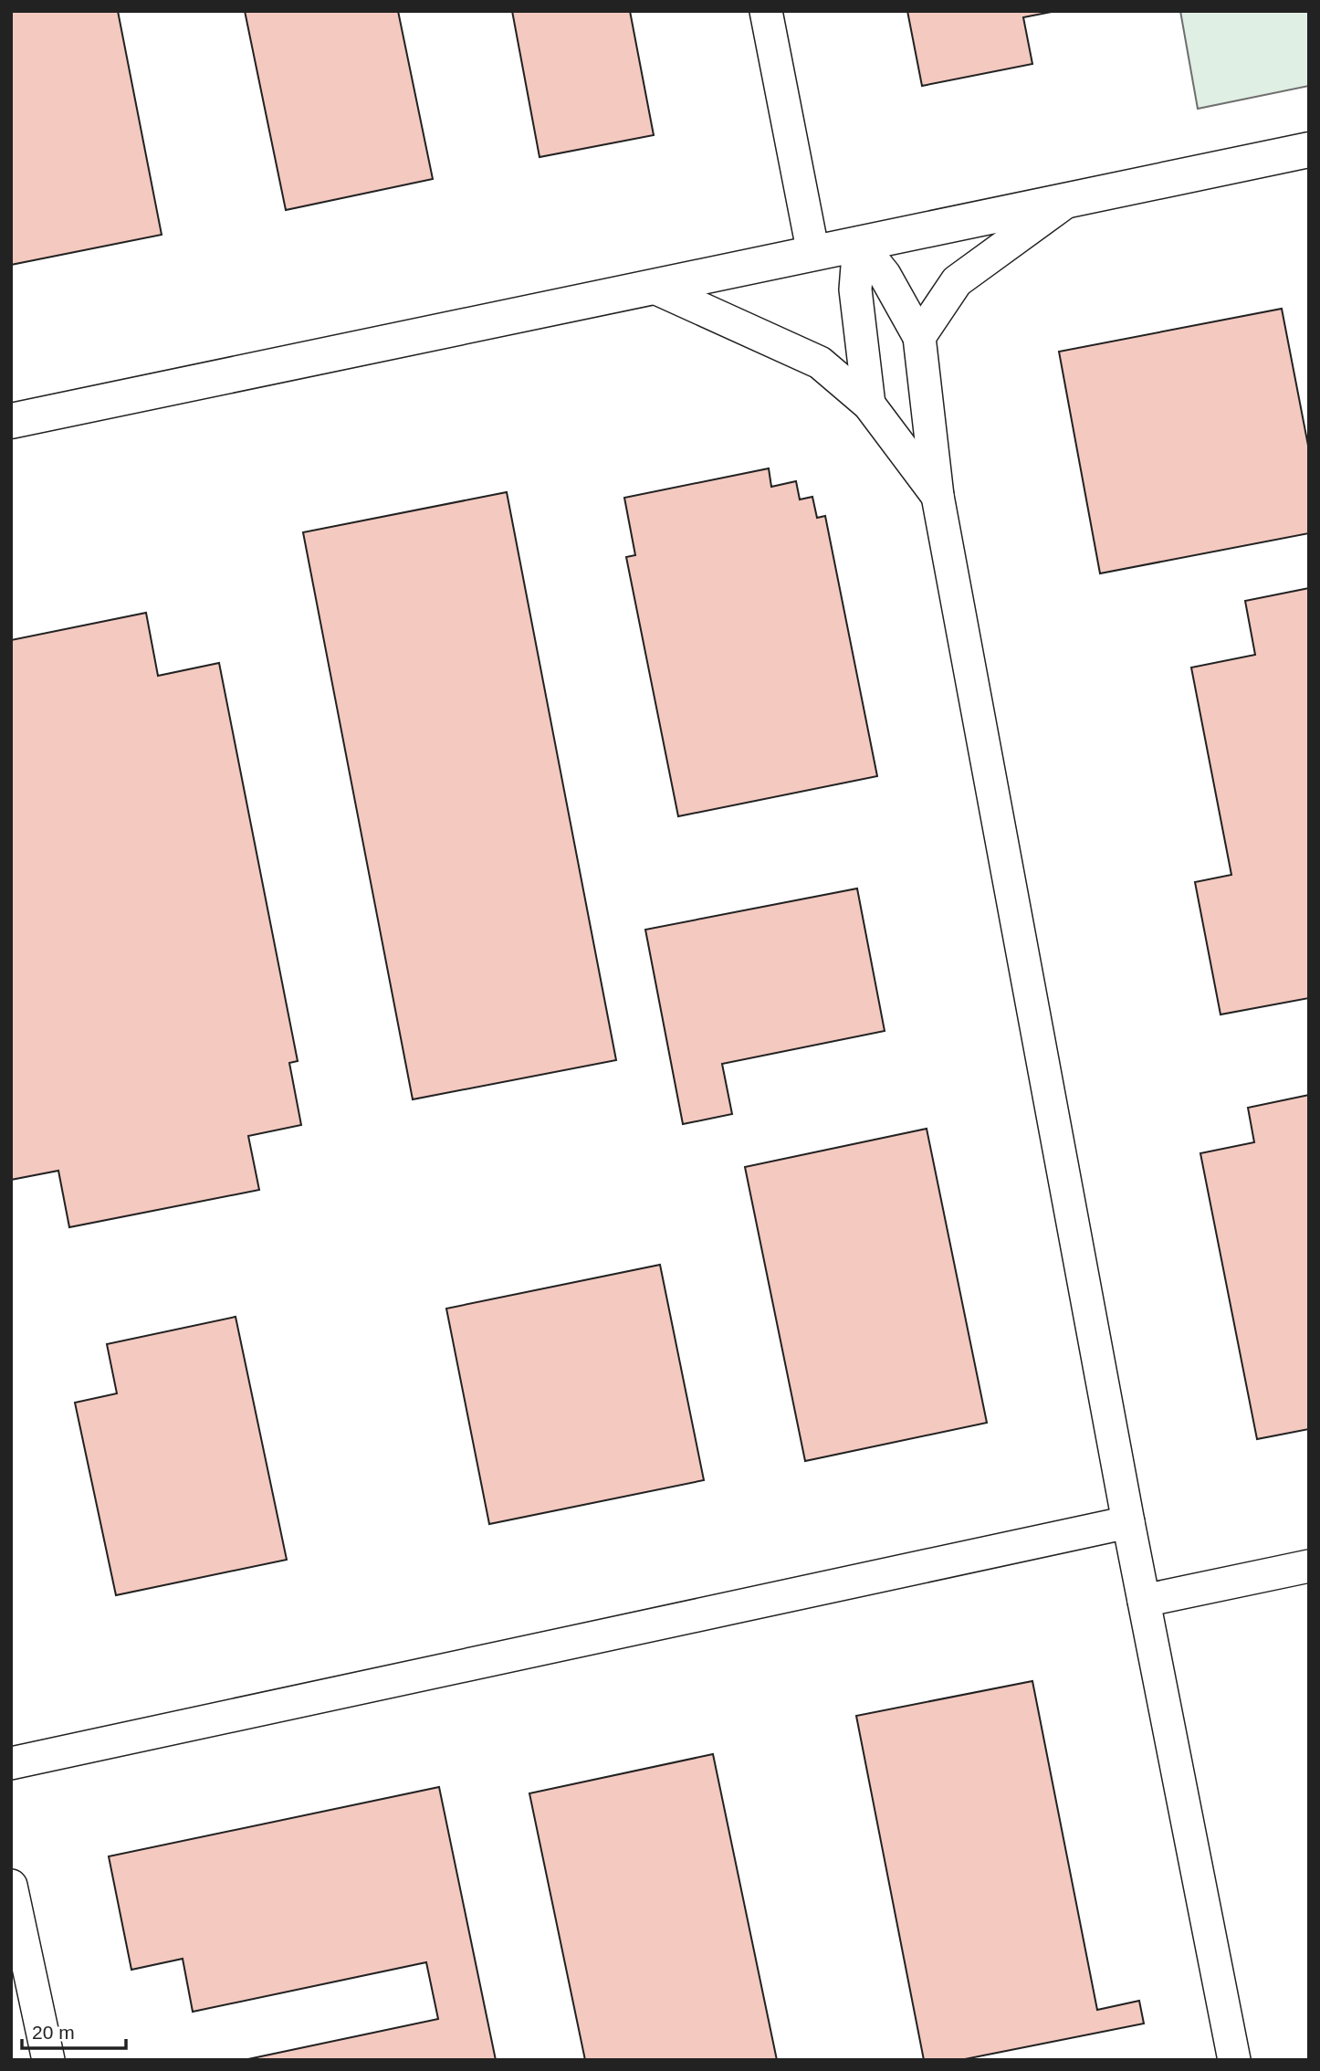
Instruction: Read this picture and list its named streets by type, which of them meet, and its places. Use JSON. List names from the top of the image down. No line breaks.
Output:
{"scale_bar":"20 m"}
